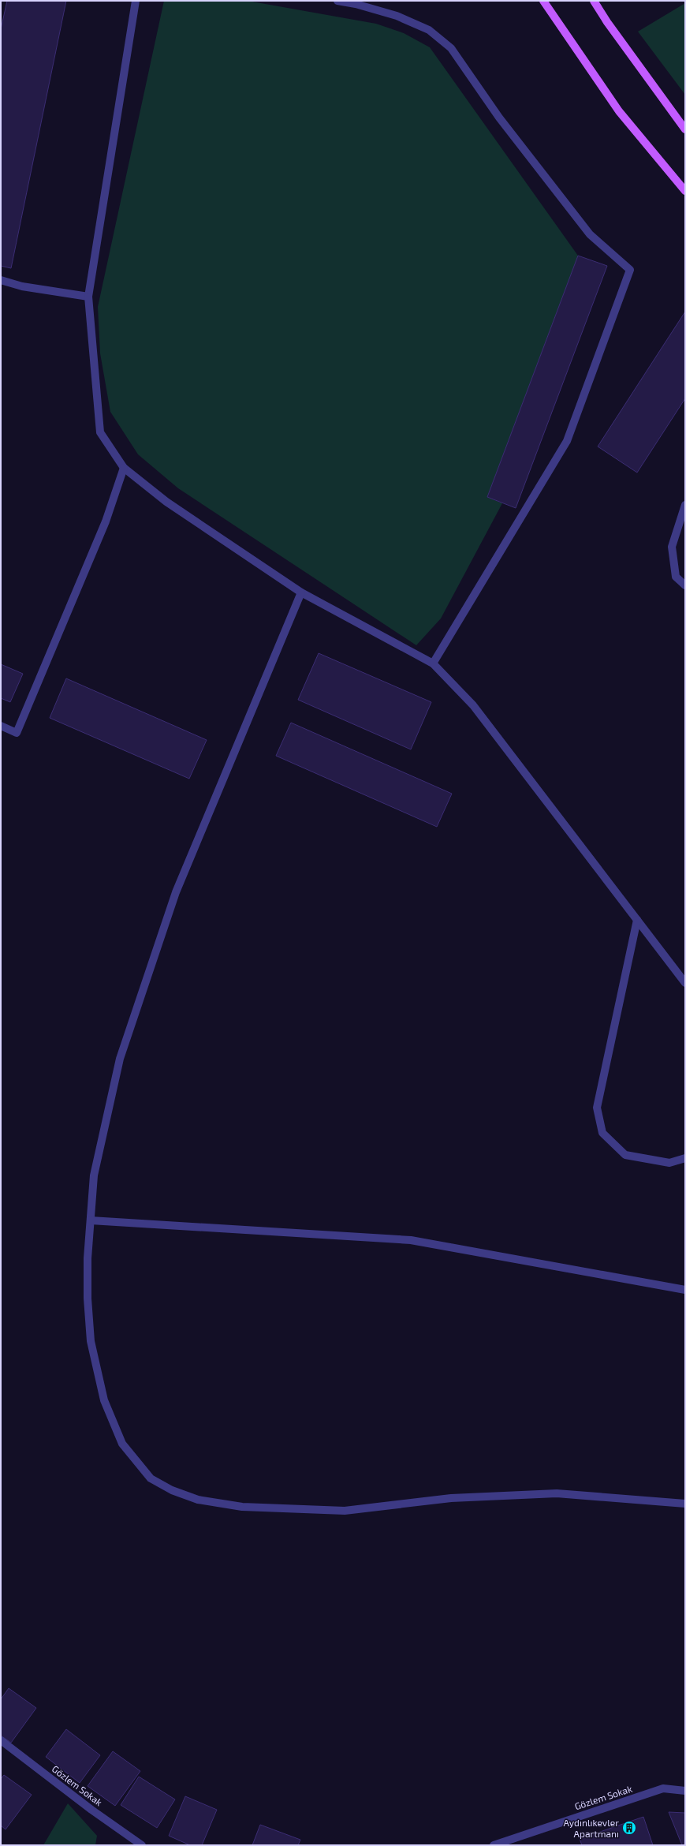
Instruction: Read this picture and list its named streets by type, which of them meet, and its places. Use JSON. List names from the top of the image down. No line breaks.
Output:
{"streets":{"street":["Gözlem Sokak"]},"places":{"building":["Aydınlıkevler Apartmanı"]}}
